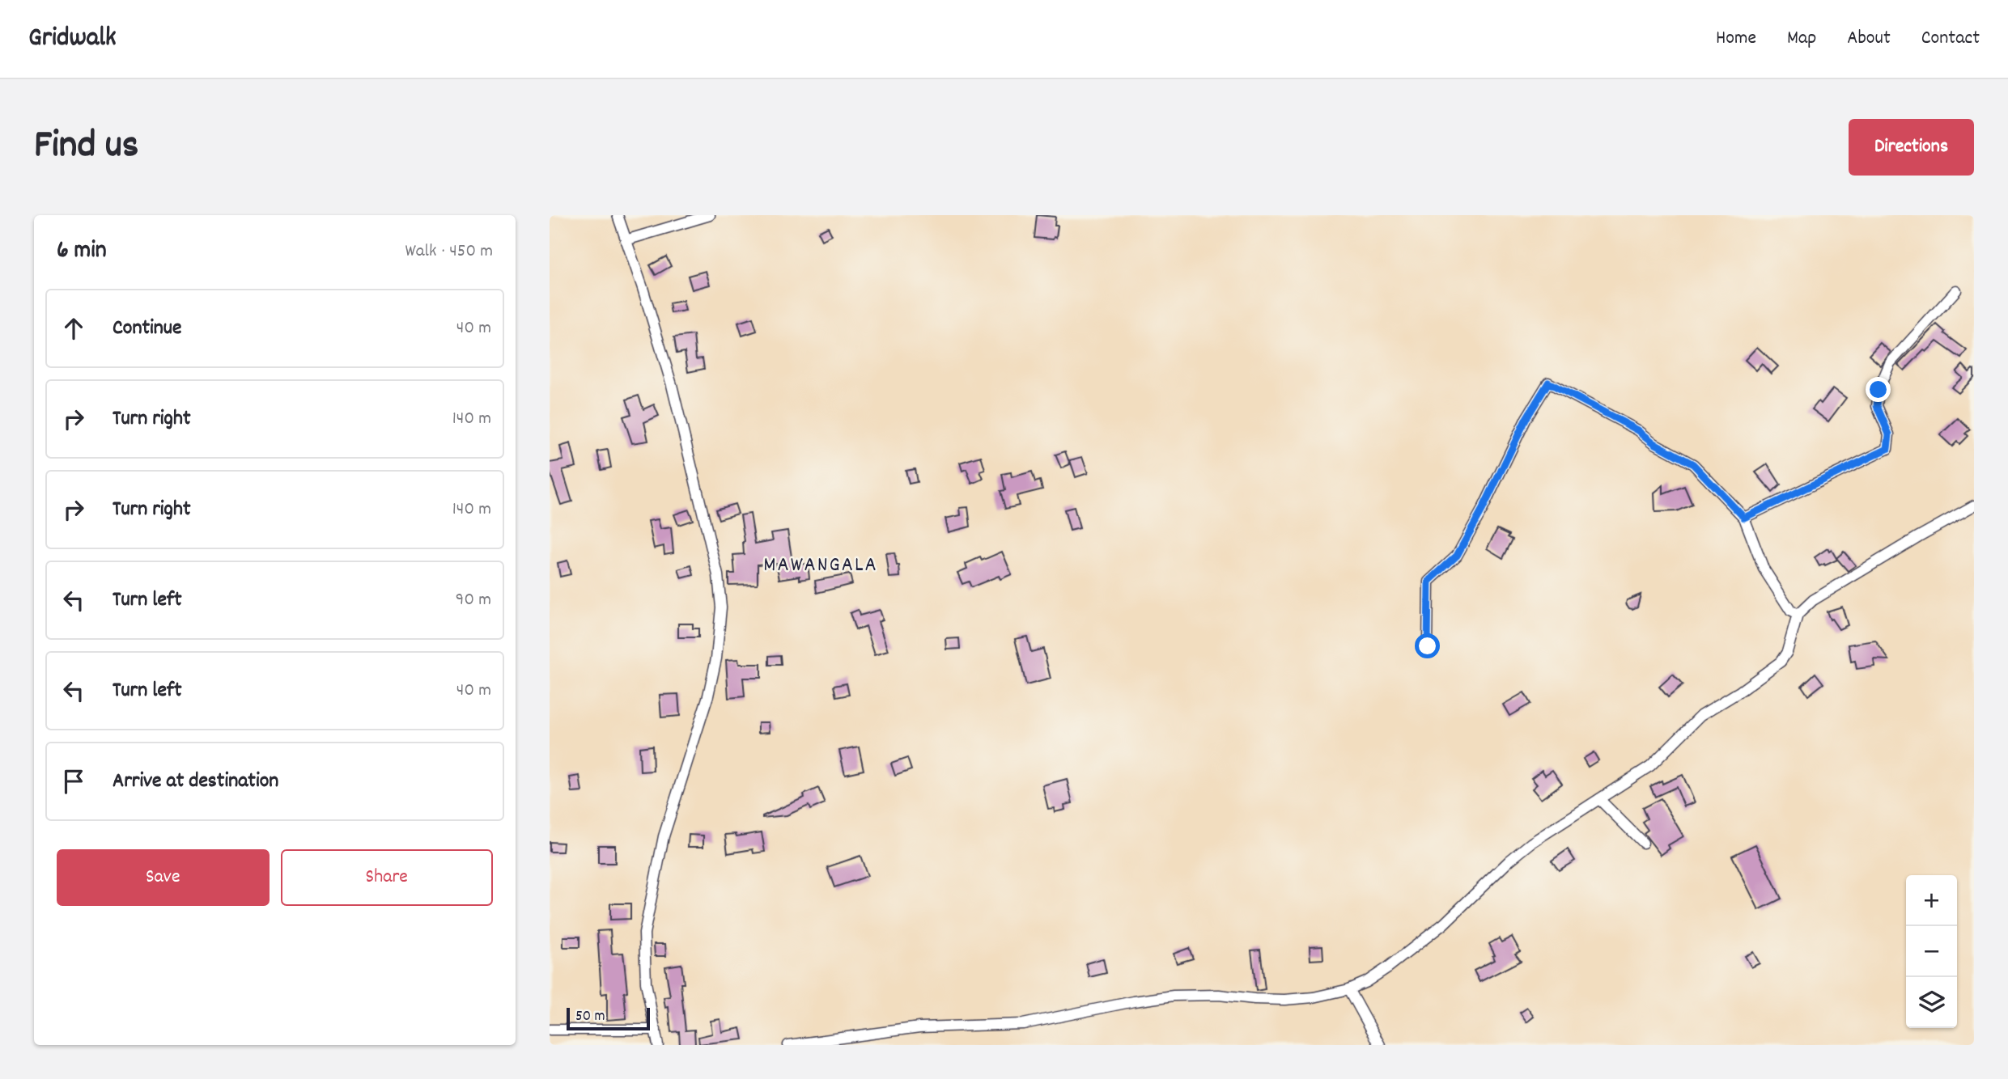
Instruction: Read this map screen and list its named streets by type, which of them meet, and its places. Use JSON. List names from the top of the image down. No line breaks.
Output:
{"districts":["MAWANGALA"],"scale_bar":"50 m","page":{"header":"Gridwalk","nav":["Home","Map","About","Contact"],"title":"Find us","buttons":["Directions",["Save","Share"]],"heading":["6 min","Walk · 450 m"],"list":[["Continue","40 m"],["Turn right","140 m"],["Turn right","140 m"],["Turn left","90 m"],["Turn left","40 m"],"Arrive at destination"],"map_buttons":["+","−"],"scale":"50 m"}}
